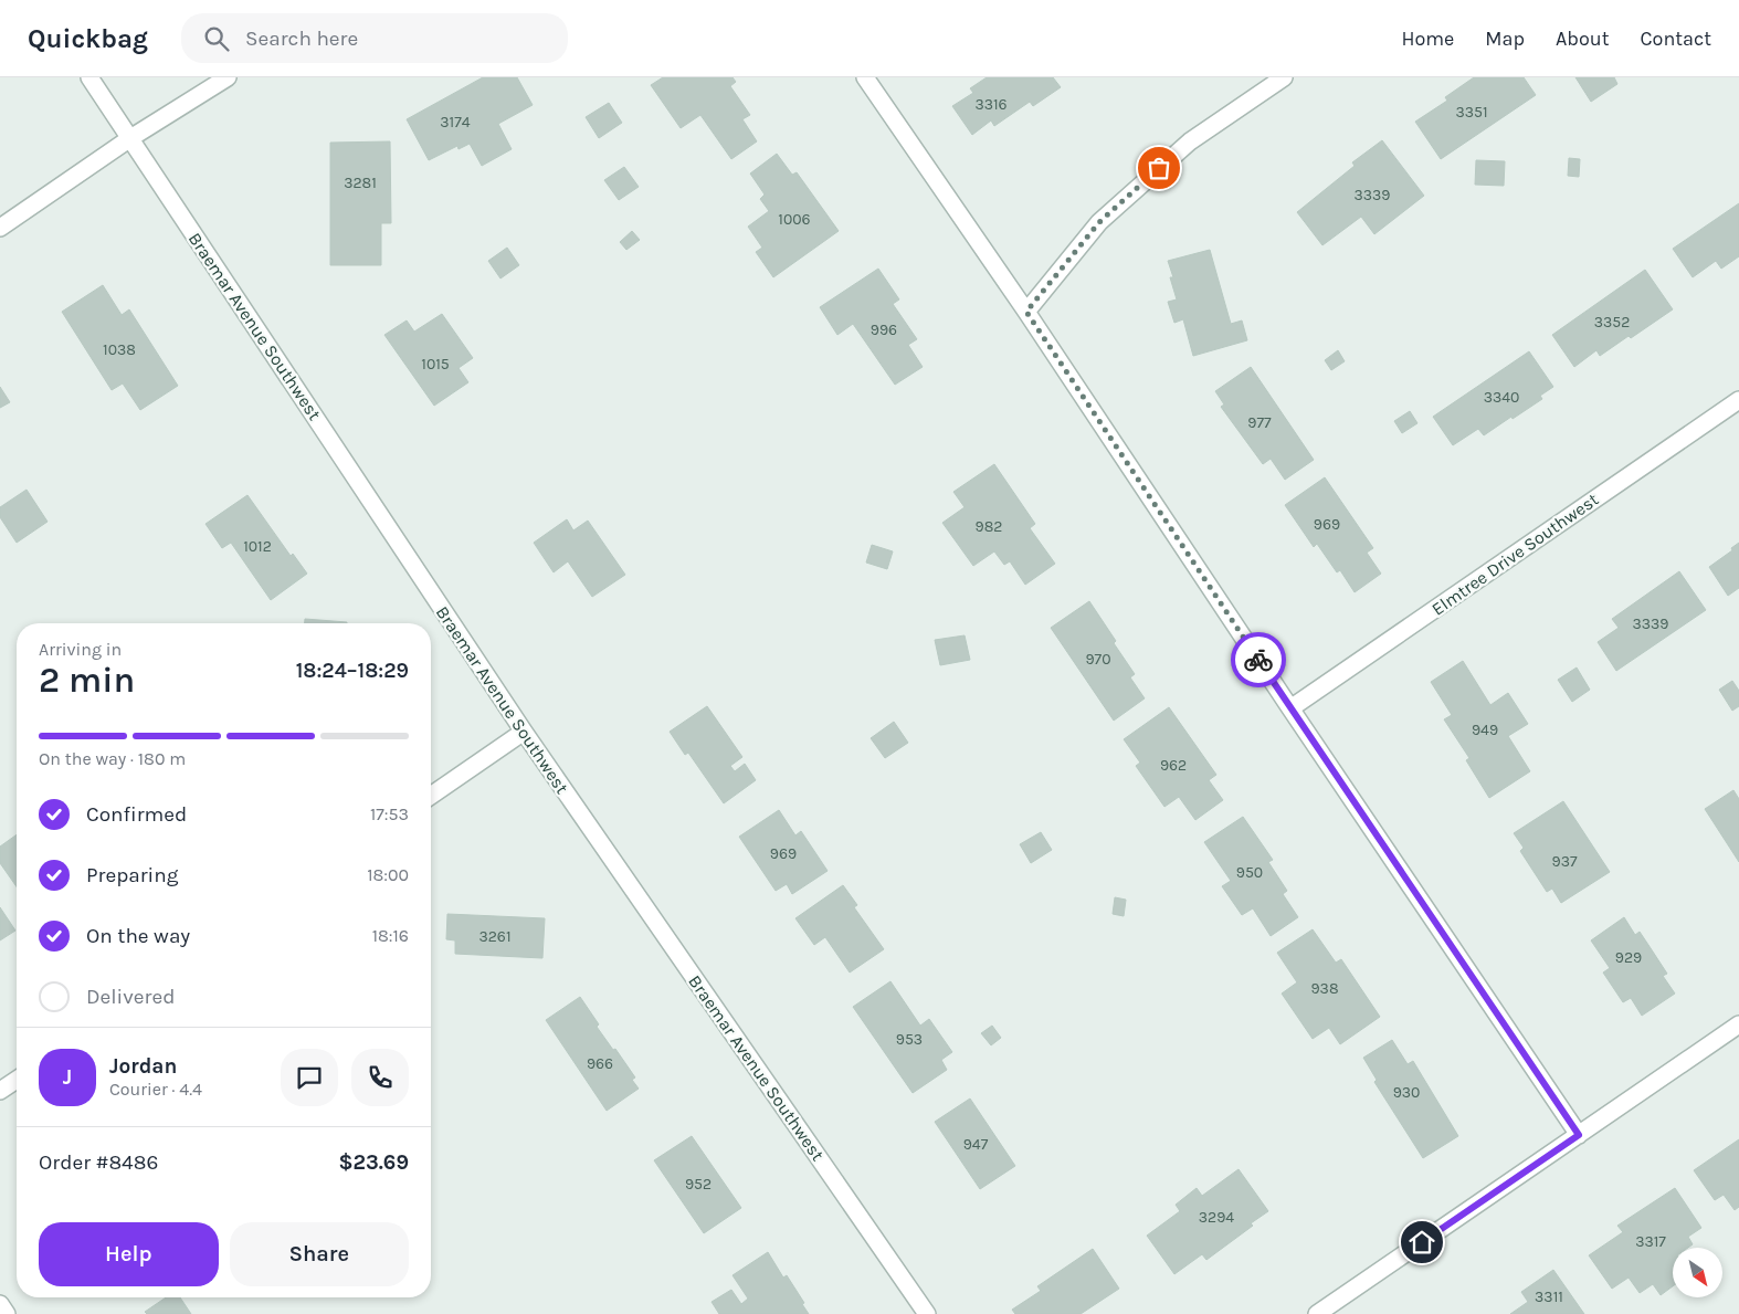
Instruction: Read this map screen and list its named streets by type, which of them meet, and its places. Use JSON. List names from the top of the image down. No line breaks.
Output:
{"streets":{"street":["Braemar Avenue Southwest","Elmtree Drive Southwest"]},"house_numbers":["3316","3351","3174","3281","3339","1006","3352","996","1038","1015","3340","977","969","982","1012","3339","970","949","962","969","937","950","3261","929","938","953","966","930","947","952","3294","3317","3311"],"north":"bottom right","page":{"header":"Quickbag","search":"Search here","nav":["Home","Map","About","Contact"],"heading":["2 min","Arriving in","18:24–18:29"],"panel":["Jordan","Courier · 4.4","Order #8486","$23.69"],"bar":"On the way · 180 m","list":[["Confirmed","17:53"],["Preparing","18:00"],["On the way","18:16"],"Delivered"],"round":"J","buttons":["Help","Share"]}}
